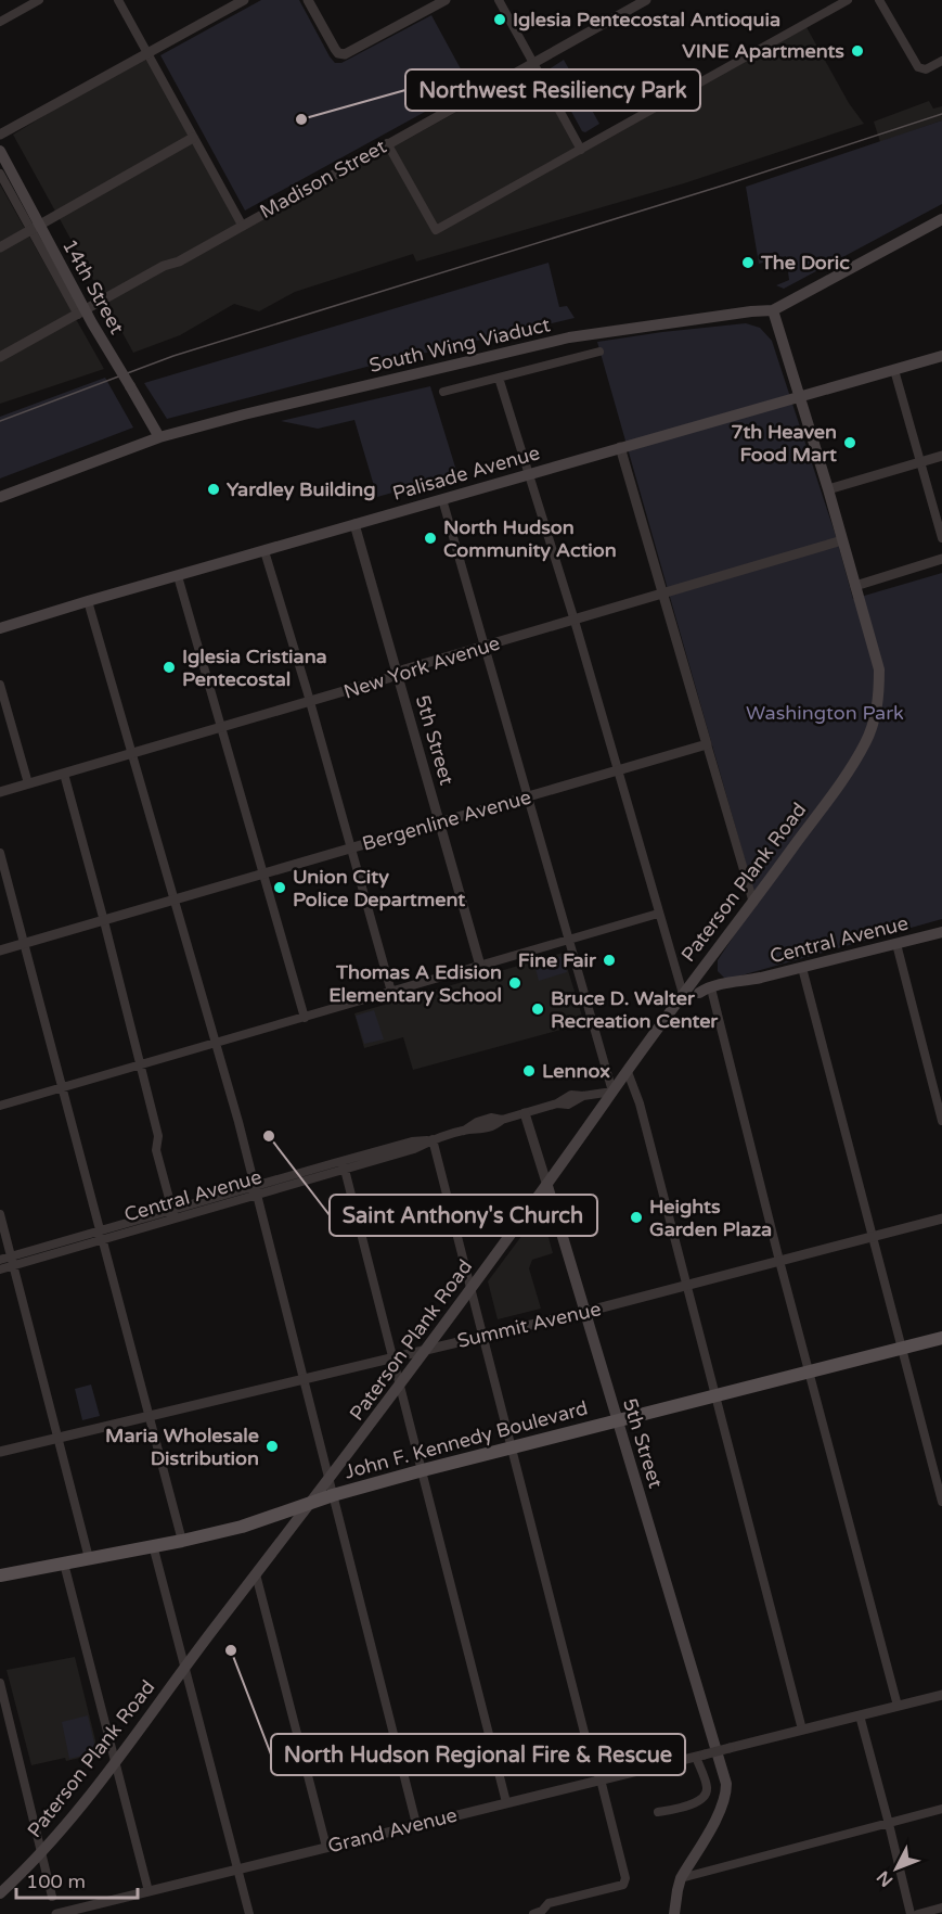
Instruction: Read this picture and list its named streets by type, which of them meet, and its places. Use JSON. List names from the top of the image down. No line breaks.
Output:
{"streets":{"main road":["14th Street","South Wing Viaduct","Palisade Avenue","5th Street","Paterson Plank Road","Central Avenue","John F. Kennedy Boulevard"],"street":["Madison Street","New York Avenue","Bergenline Avenue","Summit Avenue","Grand Avenue"]},"crossings":[["Madison Street","14th Street"],["14th Street","South Wing Viaduct"],["South Wing Viaduct","Paterson Plank Road"],["Palisade Avenue","5th Street"],["Palisade Avenue","Paterson Plank Road"],["New York Avenue","5th Street"],["New York Avenue","Paterson Plank Road"],["5th Street","Bergenline Avenue"],["5th Street","Paterson Plank Road"],["5th Street","Central Avenue"],["5th Street","Summit Avenue"],["5th Street","John F. Kennedy Boulevard"],["Paterson Plank Road","Central Avenue"],["Paterson Plank Road","Summit Avenue"],["Paterson Plank Road","John F. Kennedy Boulevard"]],"parks":["Washington Park"],"places":["Iglesia Pentecostal Antioquia","VINE Apartments","Northwest Resiliency Park","The Doric","7th Heaven Food Mart","Yardley Building","North Hudson Community Action","Iglesia Cristiana Pentecostal","Union City Police Department","Fine Fair","Thomas A Edision Elementary School","Bruce D. Walter Recreation Center","Lennox","Saint Anthony's Church","Heights Garden Plaza","Maria Wholesale Distribution","North Hudson Regional Fire & Rescue"],"scale_bar":"100 m","north":"bottom left"}
